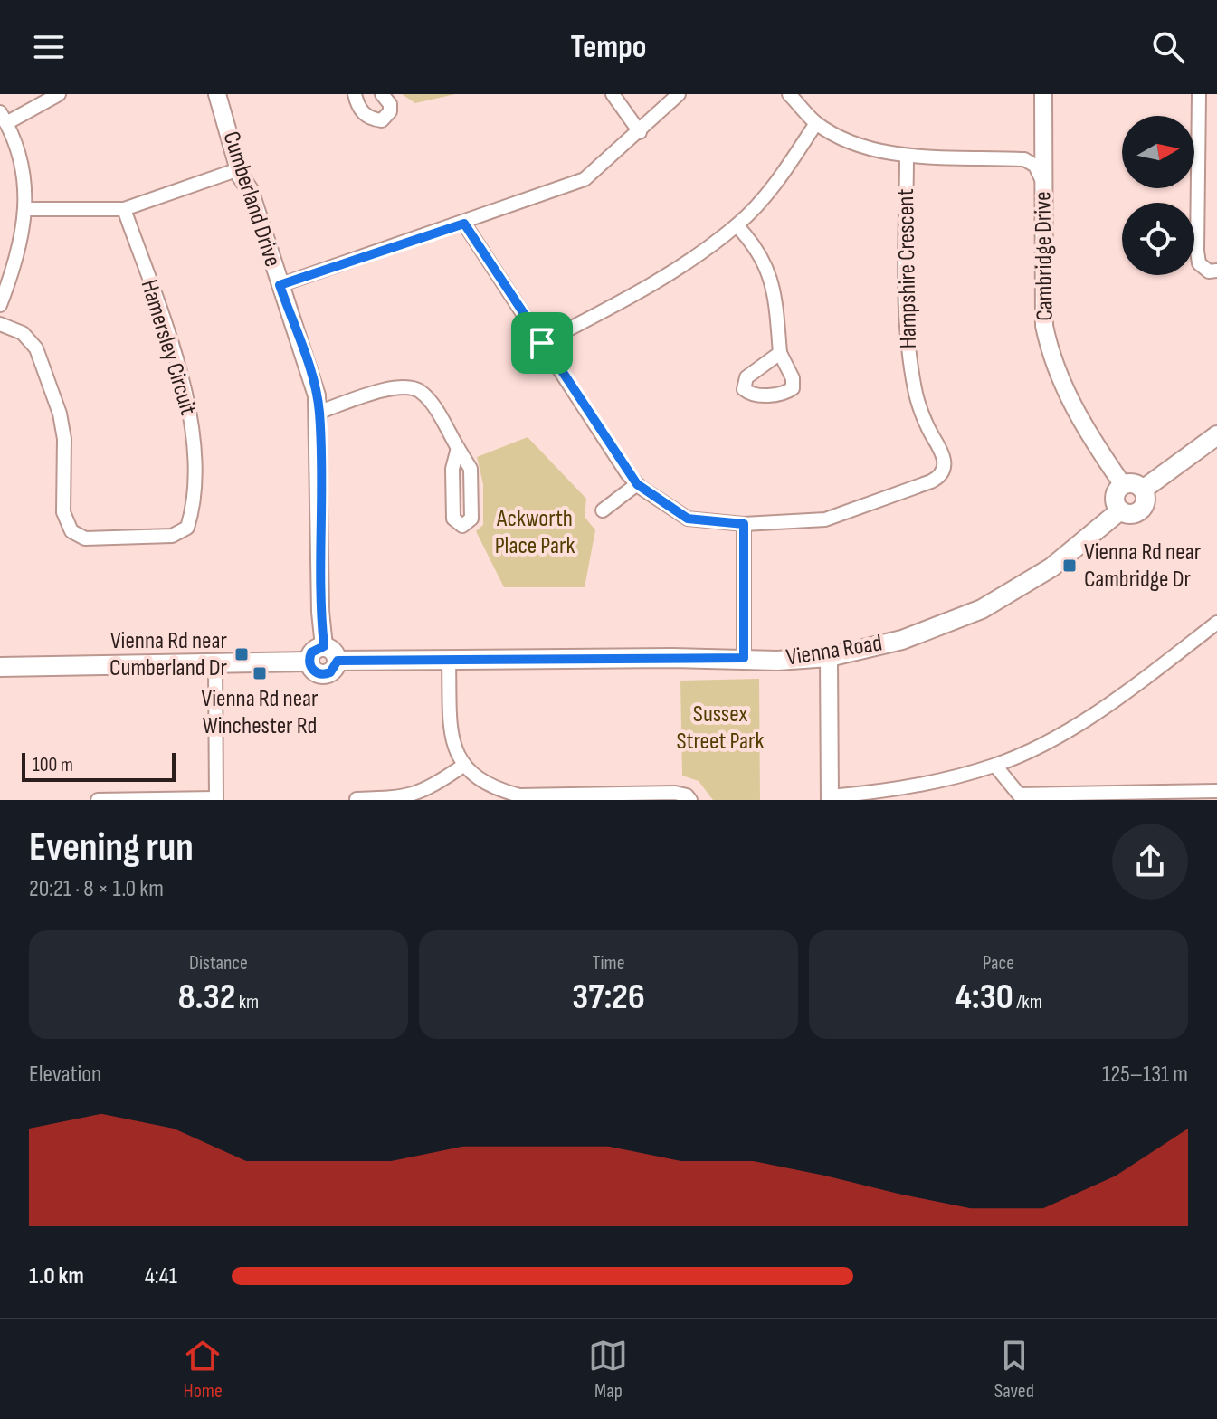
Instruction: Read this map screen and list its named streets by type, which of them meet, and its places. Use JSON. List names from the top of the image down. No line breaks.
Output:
{"streets":{"main road":["Vienna Road"],"street":["Cumberland Drive","Cambridge Drive","Hampshire Crescent","Hamersley Circuit"]},"crossings":[["Cumberland Drive","Vienna Road"],["Cambridge Drive","Vienna Road"]],"parks":["Ackworth Place Park","Sussex Street Park"],"places":{"transit":["Vienna Rd near Cambridge Dr","Vienna Rd near Cumberland Dr","Vienna Rd near Winchester Rd"]},"scale_bar":"100 m","north":"right","page":{"header":"Tempo","scale":"100 m","heading":["Evening run","20:21 · 8 × 1.0 km"],"stats":[["Distance","8.32 km"],["Time","37:26"],["Pace","4:30 /km"]],"chart":["Elevation","125–131 m"],"list":[{"name":"1.0 km","note":"4:41"}],"tabs":["Home","Map","Saved"]}}
